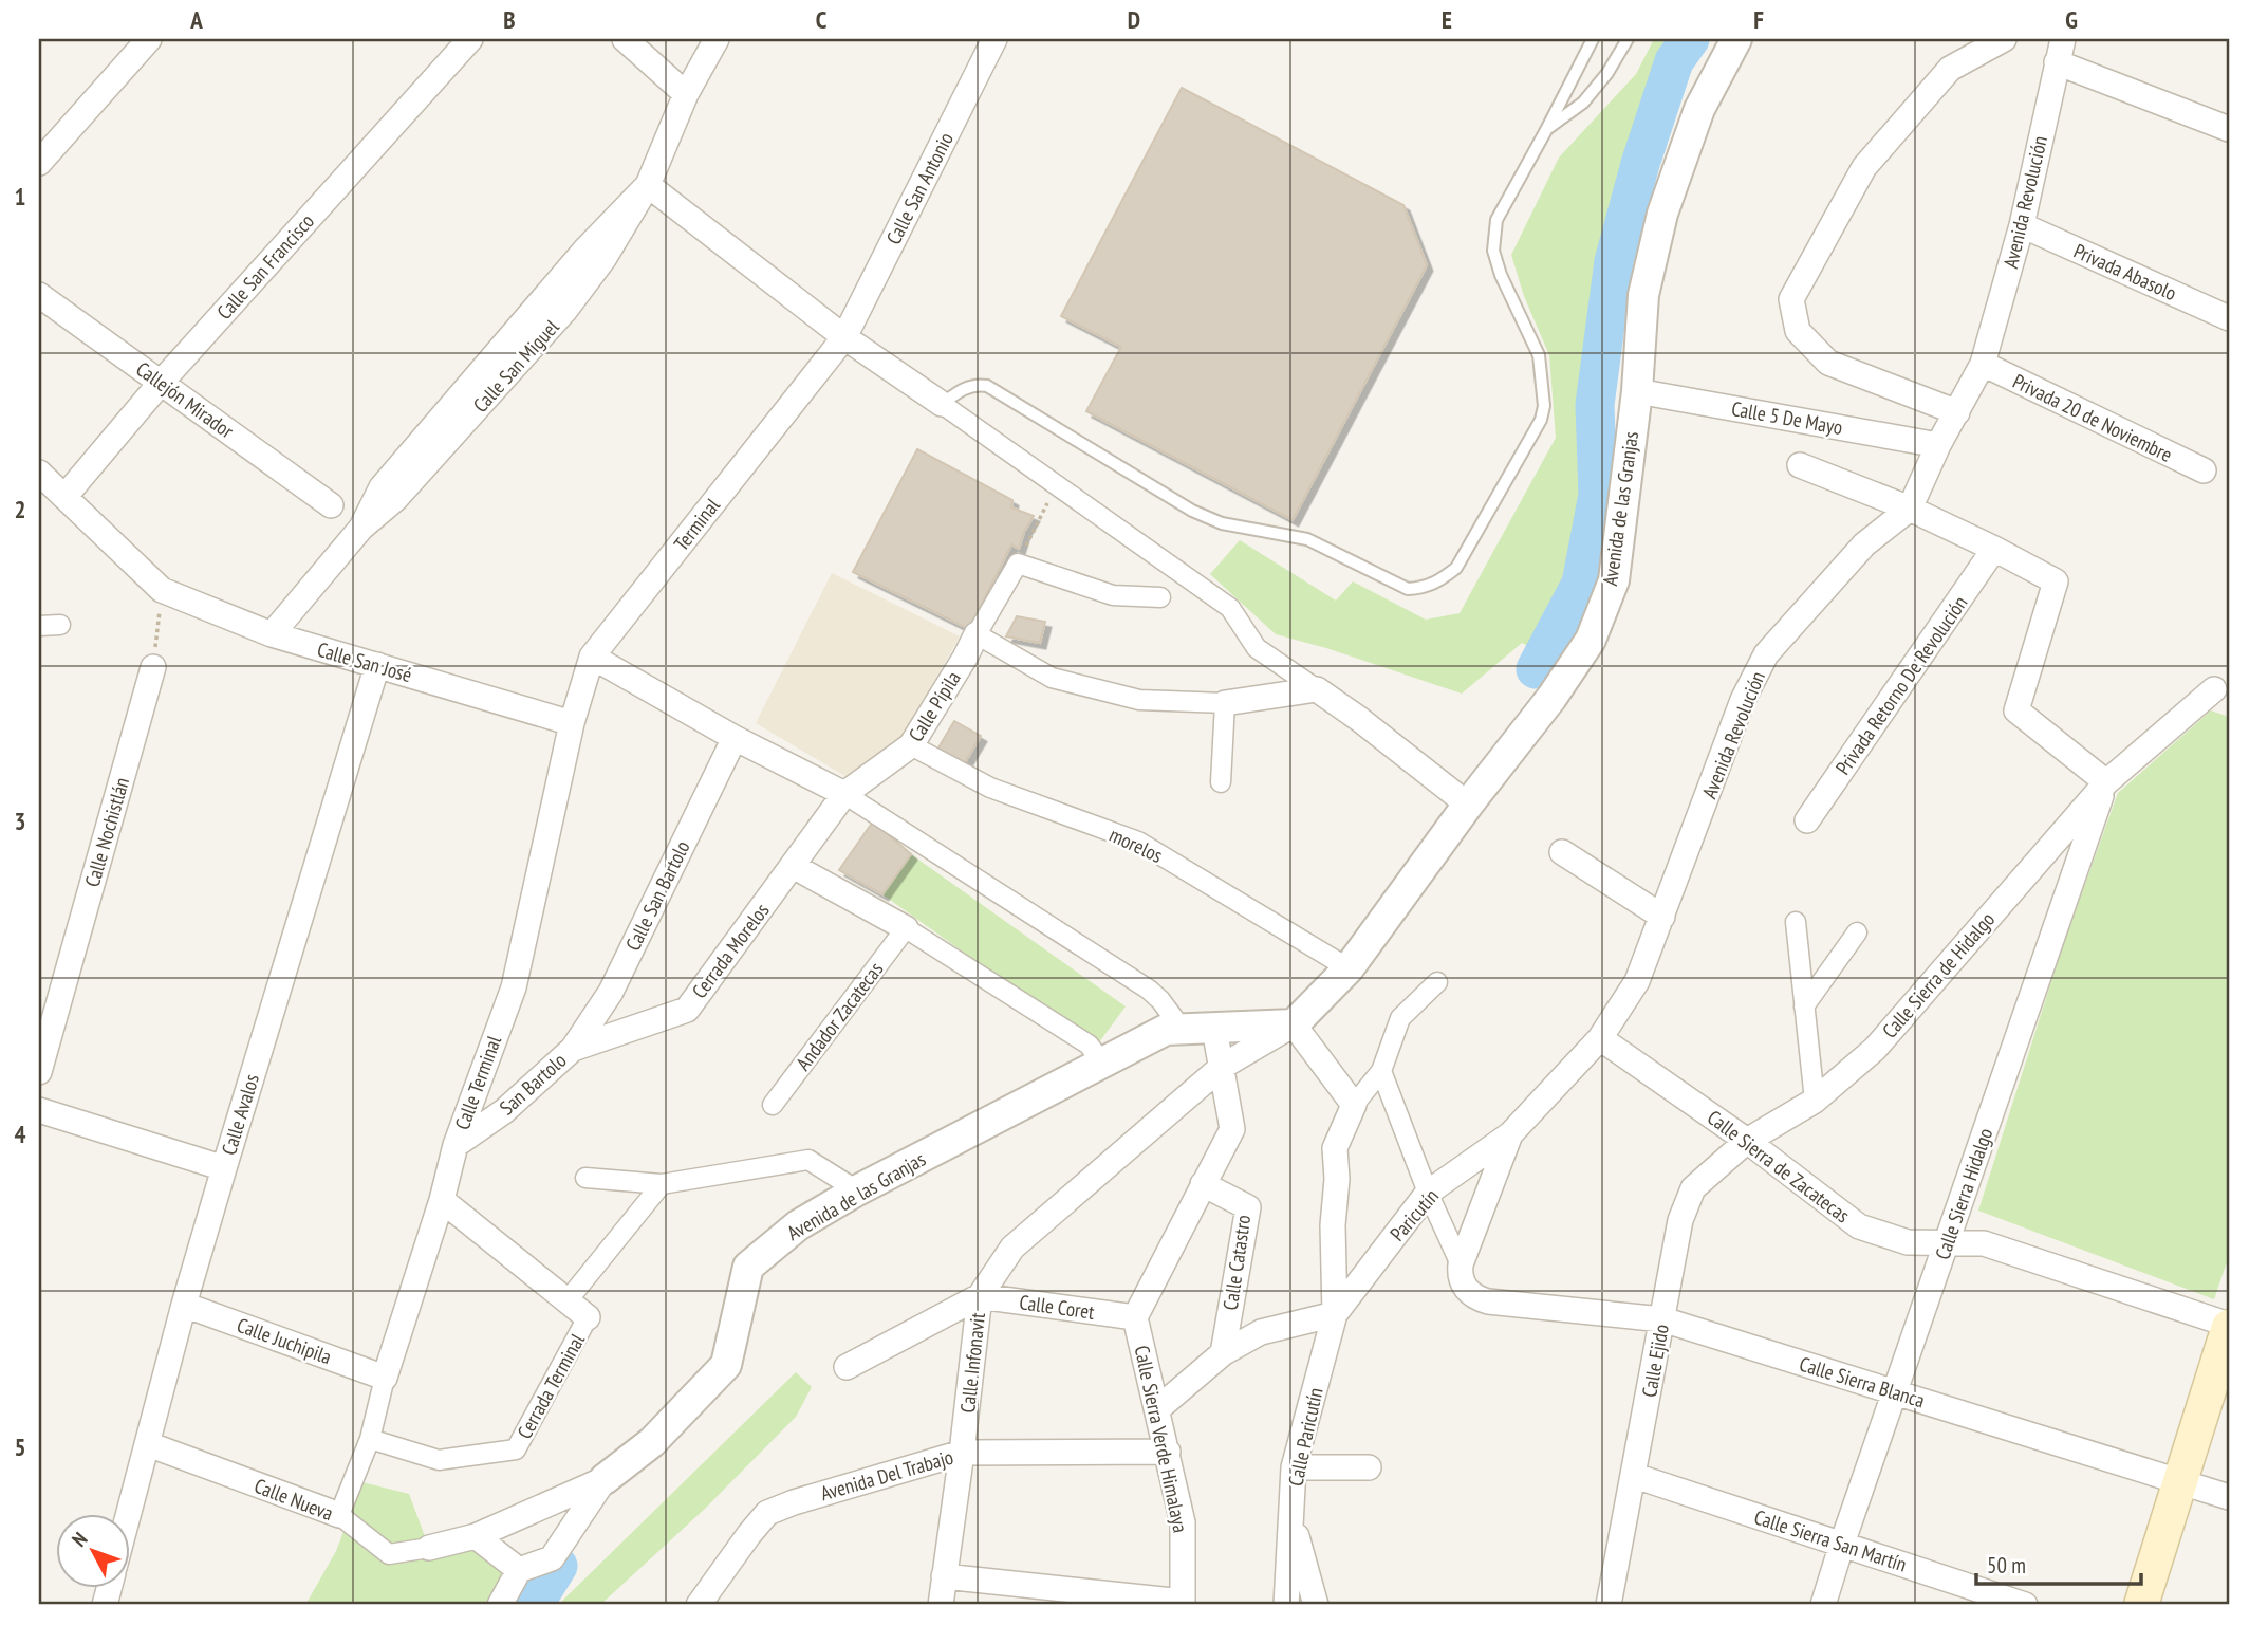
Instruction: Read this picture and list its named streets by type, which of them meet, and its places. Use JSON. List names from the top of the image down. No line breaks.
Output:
{"streets":{"street":["Calle San Antonio","Avenida Revolución","Calle San Francisco","Privada Abasolo","Calle San Miguel","Callejón Mirador","Calle 5 De Mayo","Privada 20 de Noviembre","Avenida de las Granjas","Terminal","Calle San José","Privada Retorno De Revolución","Calle Pípila","Calle Nochistlán","morelos","Calle San Bartolo","Cerrada Morelos","Calle Sierra de Hidalgo","Andador Zacatecas","Calle Terminal","San Bartolo","Calle Avalos","Calle Sierra de Zacatecas","Calle Sierra Hidalgo","Paricutín","Calle Catastro","Calle Coret","Calle Juchipila","Calle Ejido","Calle Infonavit","Calle Sierra Blanca","Cerrada Terminal","Calle Paricutín","Calle Sierra Verde Himalaya","Avenida Del Trabajo","Calle Nueva","Calle Sierra San Martín"]},"crossings":[["Calle San Antonio","Terminal"],["Avenida Revolución","Privada Abasolo"],["Avenida Revolución","Calle 5 De Mayo"],["Avenida Revolución","Privada 20 de Noviembre"],["Avenida Revolución","Calle Sierra de Zacatecas"],["Avenida Revolución","Paricutín"],["Avenida Revolución","Calle Sierra Blanca"],["Calle San Francisco","Callejón Mirador"],["Calle San Miguel","Calle San José"],["Calle 5 De Mayo","Avenida de las Granjas"],["Avenida de las Granjas","morelos"],["Avenida de las Granjas","Calle Coret"],["Avenida de las Granjas","Calle Infonavit"],["Avenida de las Granjas","Calle Nueva"],["Terminal","Calle San José"],["Terminal","Calle Terminal"],["Calle San José","Calle Terminal"],["Calle San José","Calle Avalos"],["Calle Pípila","morelos"],["Calle Pípila","Cerrada Morelos"],["Calle San Bartolo","Cerrada Morelos"],["Calle San Bartolo","San Bartolo"],["Cerrada Morelos","San Bartolo"],["Calle Sierra de Hidalgo","Calle Sierra de Zacatecas"],["Calle Sierra de Hidalgo","Calle Sierra Hidalgo"],["Calle Sierra de Hidalgo","Calle Ejido"],["Calle Terminal","San Bartolo"],["Calle Terminal","Calle Juchipila"],["Calle Terminal","Cerrada Terminal"],["Calle Avalos","Calle Juchipila"],["Calle Avalos","Calle Nueva"],["Calle Sierra de Zacatecas","Calle Sierra Hidalgo"],["Calle Sierra de Zacatecas","Calle Ejido"],["Calle Sierra Hidalgo","Calle Sierra Blanca"],["Calle Sierra Hidalgo","Calle Sierra San Martín"],["Paricutín","Calle Paricutín"],["Calle Coret","Calle Infonavit"],["Calle Coret","Calle Sierra Verde Himalaya"],["Calle Ejido","Calle Sierra Blanca"],["Calle Ejido","Calle Sierra San Martín"],["Calle Infonavit","Avenida Del Trabajo"],["Calle Sierra Verde Himalaya","Avenida Del Trabajo"]],"scale_bar":"50 m","north":"top left","grid":{"columns":["A","B","C","D","E","F","G"],"rows":["1","2","3","4","5"]}}
